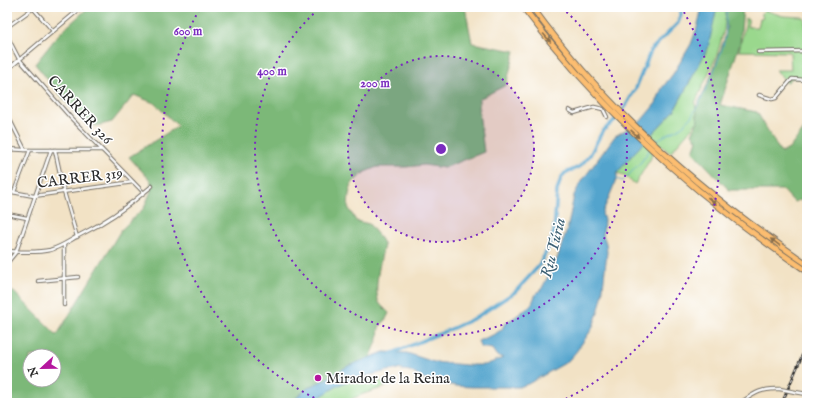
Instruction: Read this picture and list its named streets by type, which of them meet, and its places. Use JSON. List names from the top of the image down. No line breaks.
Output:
{"streets":{"street":["CARRER 326","CARRER 319"]},"crossings":[["CARRER 326","CARRER 319"]],"water":["Riu Túria"],"places":["Mirador de la Reina"],"north":"left","rings":["600 m","400 m","200 m"]}
